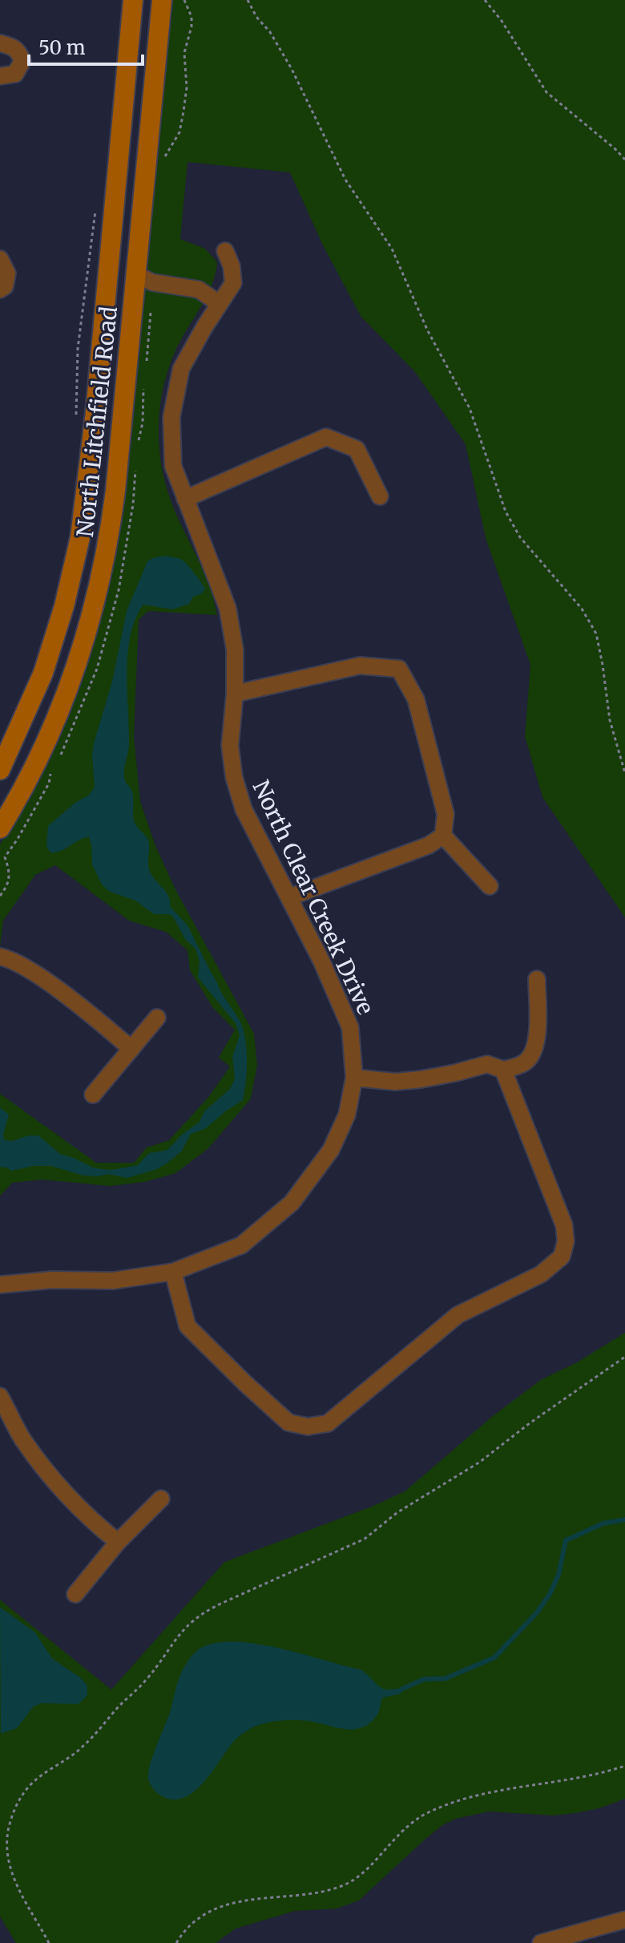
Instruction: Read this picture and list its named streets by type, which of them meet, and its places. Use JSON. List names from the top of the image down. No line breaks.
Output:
{"streets":{"main road":["North Litchfield Road"],"street":["North Clear Creek Drive"]},"scale_bar":"50 m"}
